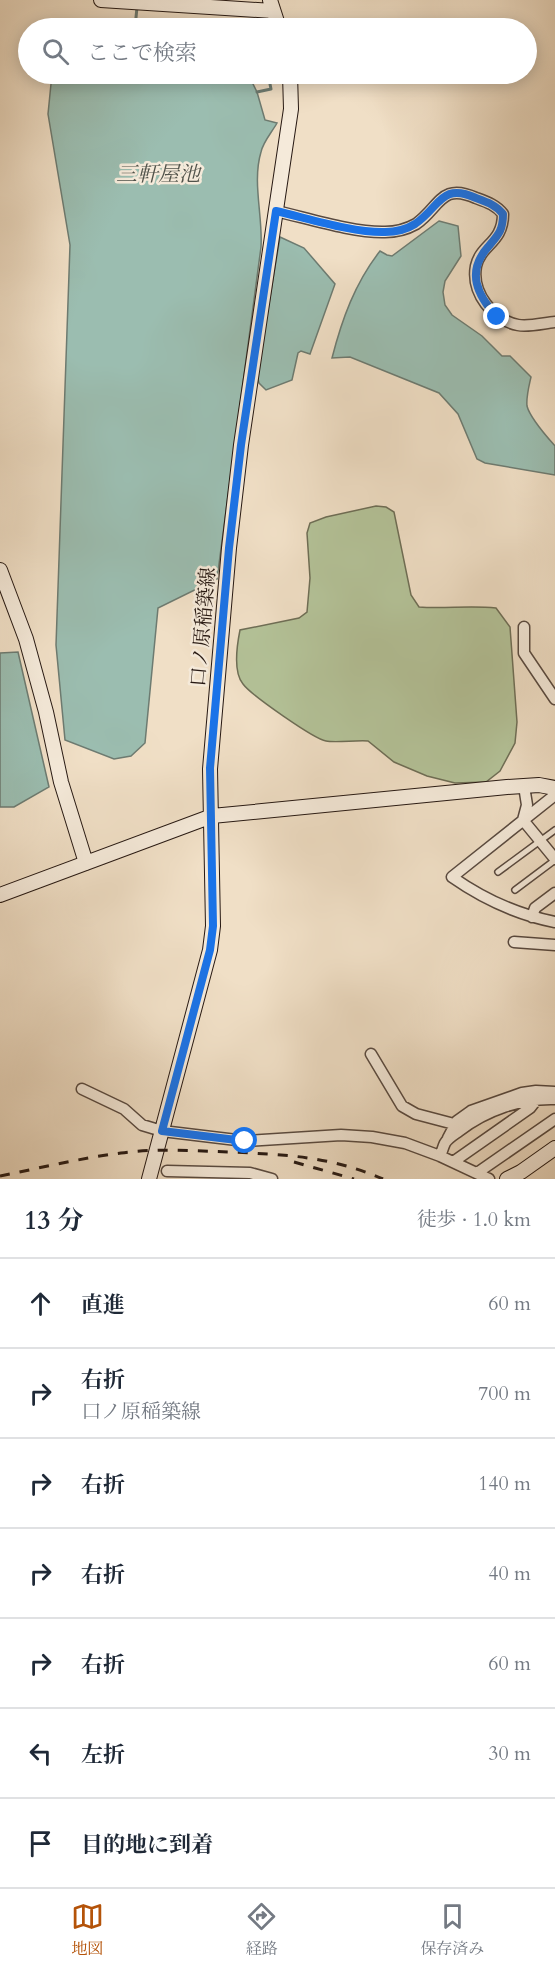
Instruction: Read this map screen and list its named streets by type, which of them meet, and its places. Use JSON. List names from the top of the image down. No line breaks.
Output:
{"streets":{"main road":["口ノ原稲築線"]},"water":["三軒屋池"],"page":{"search":"ここで検索","heading":["13 分","徒歩 · 1.0 km"],"list":[["直進","60 m"],["右折","口ノ原稲築線","700 m"],["右折","140 m"],["右折","40 m"],["右折","60 m"],["左折","30 m"],"目的地に到着"],"nav":["地図","経路","保存済み"]}}
